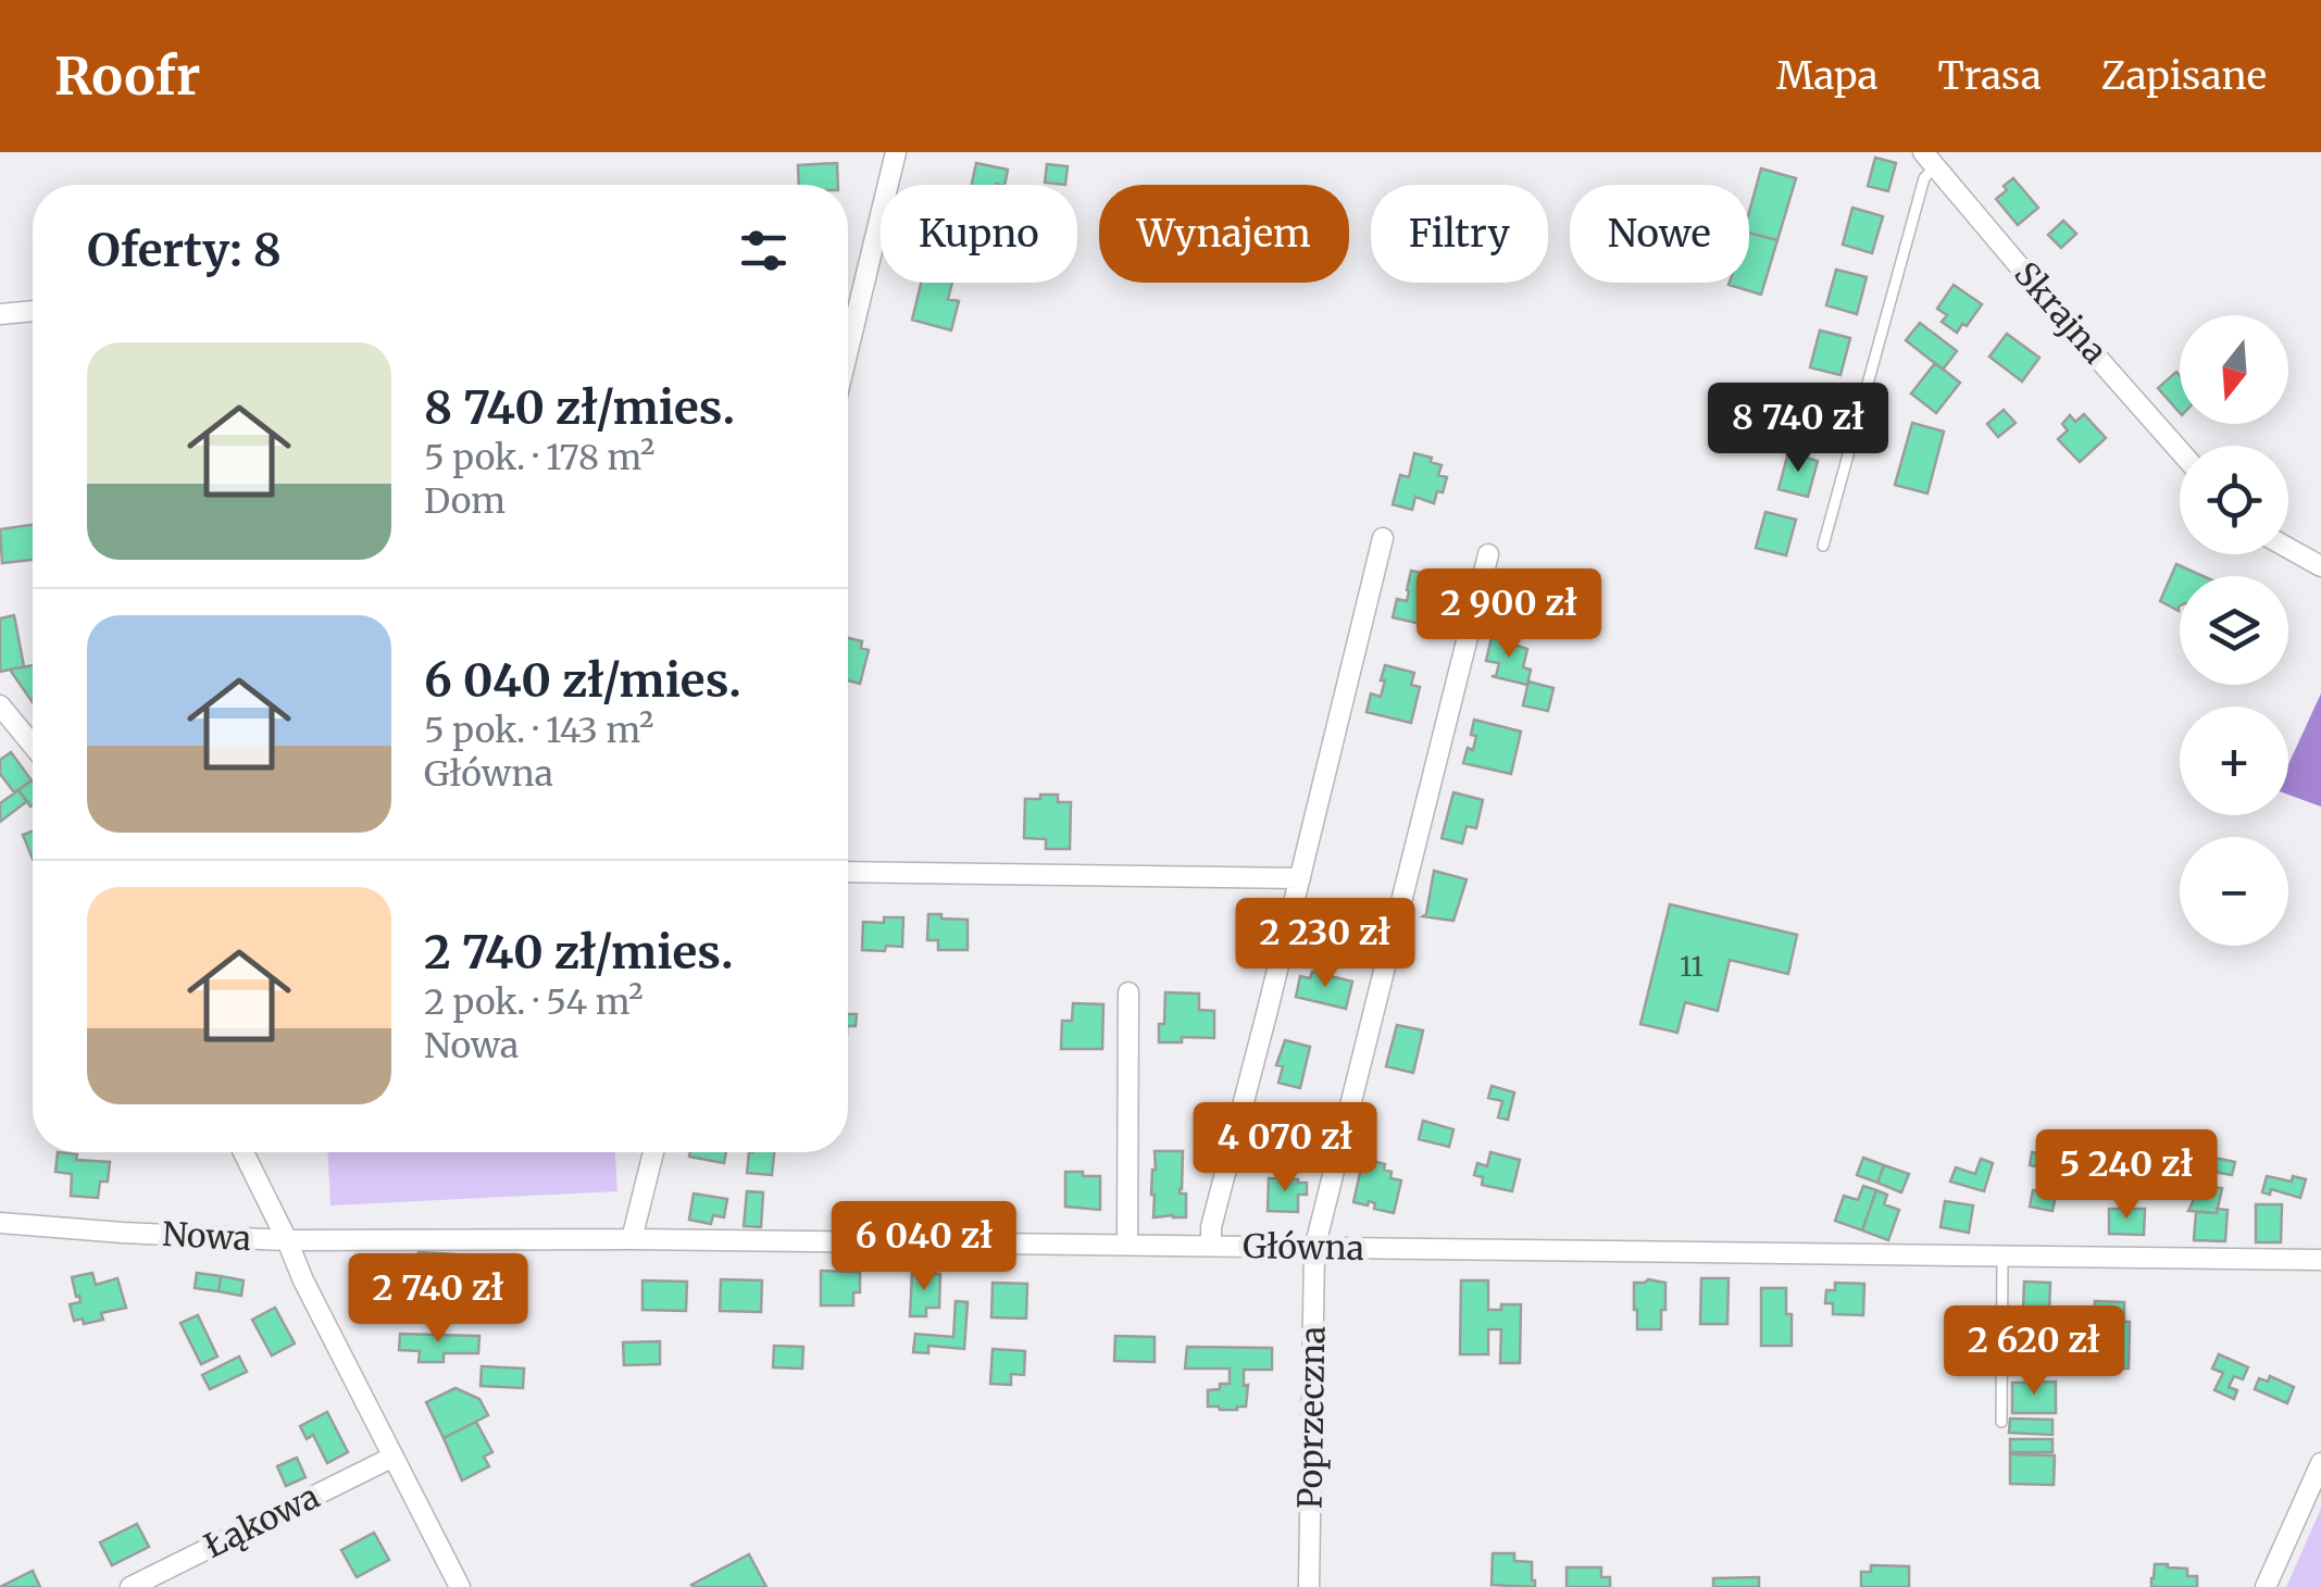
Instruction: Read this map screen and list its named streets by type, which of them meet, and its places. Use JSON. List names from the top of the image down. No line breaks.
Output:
{"streets":{"street":["Skrajna","Nowa","Główna","Poprzeczna","Łąkowa"]},"crossings":[["Nowa","Główna"],["Nowa","Łąkowa"],["Główna","Poprzeczna"]],"house_numbers":["11"],"north":"bottom","page":{"header":"Roofr","nav":["Mapa","Trasa","Zapisane"],"chip":["Kupno","Wynajem","Filtry","Nowe"],"heading":"Oferty: 8","map_buttons":["+","−"],"list":[{"name":"8 740 zł/mies.","note":"5 pok. · 178 m² · Dom"},{"name":"6 040 zł/mies.","note":"5 pok. · 143 m² · Główna"},{"name":"2 740 zł/mies.","note":"2 pok. · 54 m² · Nowa"}],"price":["8 740 zł","2 900 zł","2 230 zł","4 070 zł","5 240 zł","6 040 zł","2 740 zł","2 620 zł"]}}
